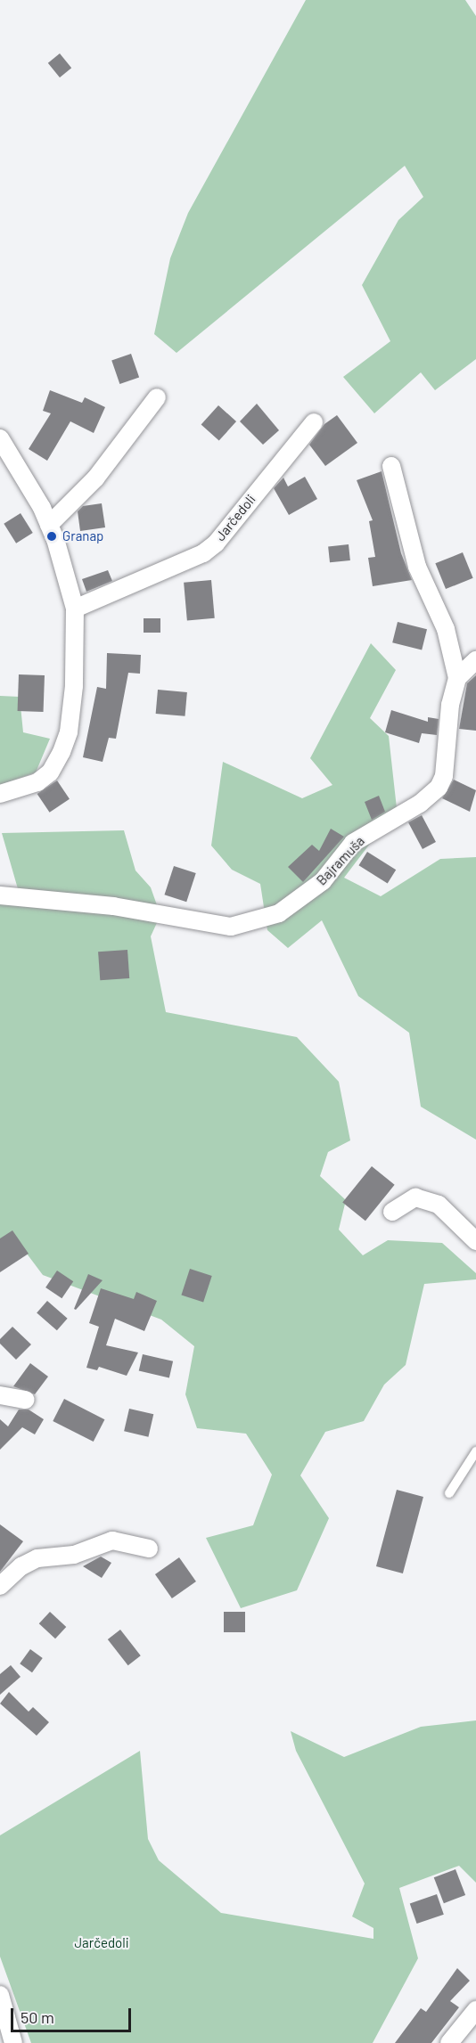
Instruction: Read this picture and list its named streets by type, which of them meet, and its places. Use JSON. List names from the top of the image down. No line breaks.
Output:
{"streets":{"street":["Jarčedoli","Bajramuša"]},"parks":["Jarčedoli"],"places":["Granap"],"scale_bar":"50 m"}
